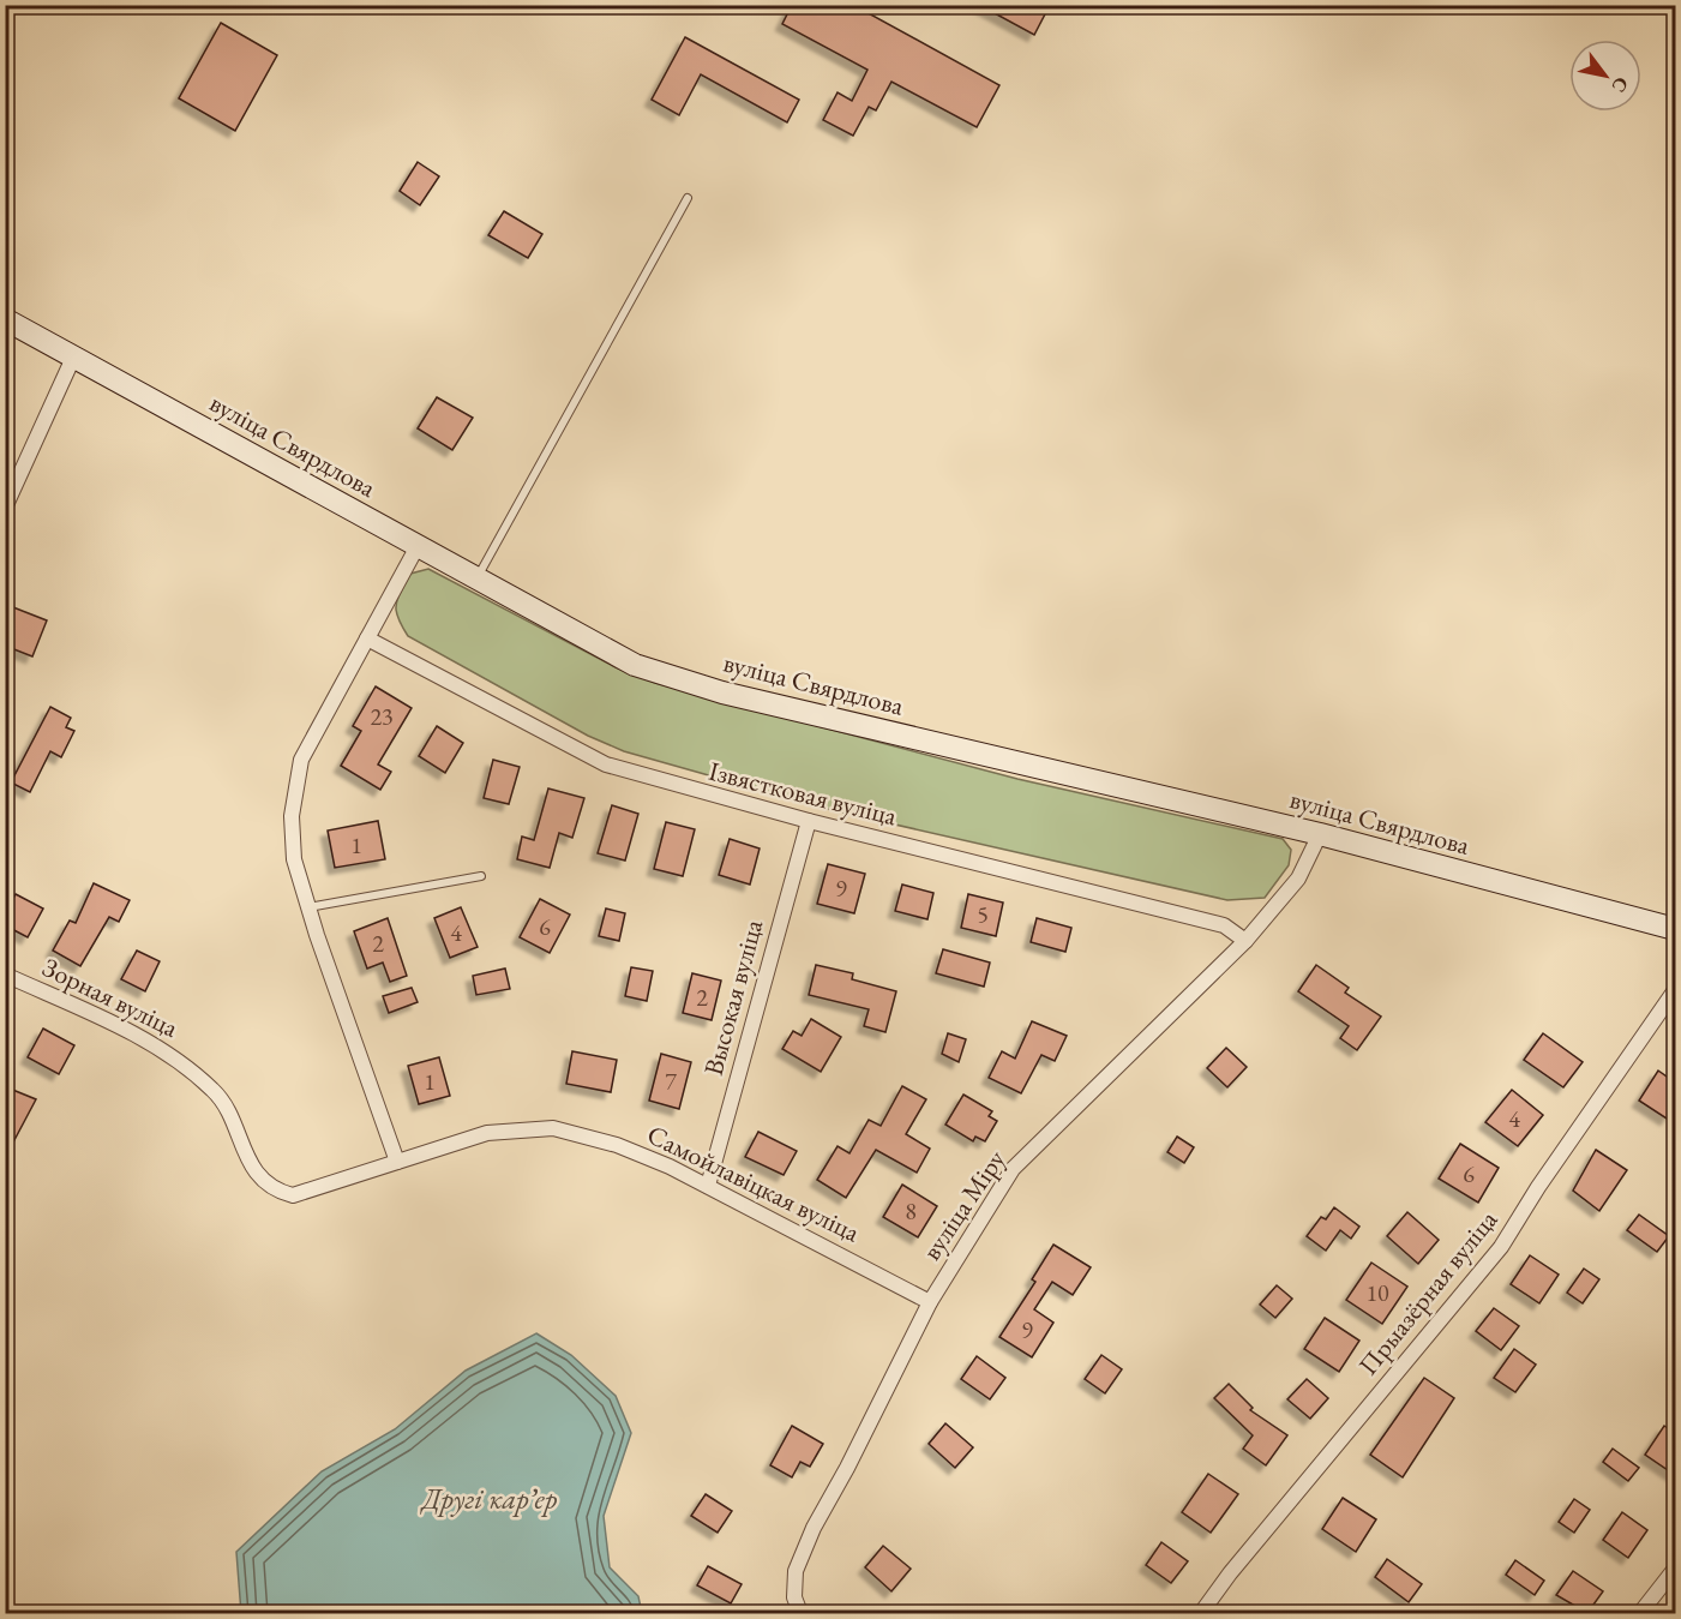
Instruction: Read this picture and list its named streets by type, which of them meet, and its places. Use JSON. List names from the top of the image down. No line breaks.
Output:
{"streets":{"street":["вуліца Свярдлова","Ізвястковая вуліца","Зорная вуліца","Высокая вуліца","Самойлавіцкая вуліца","вуліца Міру","Прыазёрная вуліца"]},"crossings":[["вуліца Свярдлова","вуліца Міру"],["Ізвястковая вуліца","Высокая вуліца"],["Ізвястковая вуліца","вуліца Міру"],["Зорная вуліца","Самойлавіцкая вуліца"],["Высокая вуліца","Самойлавіцкая вуліца"],["Самойлавіцкая вуліца","вуліца Міру"]],"water":["Другі карʼер"],"house_numbers":["23","1","9","5","6","4","2","2","1","7","4","6","8","10","9"],"north":"bottom right"}
